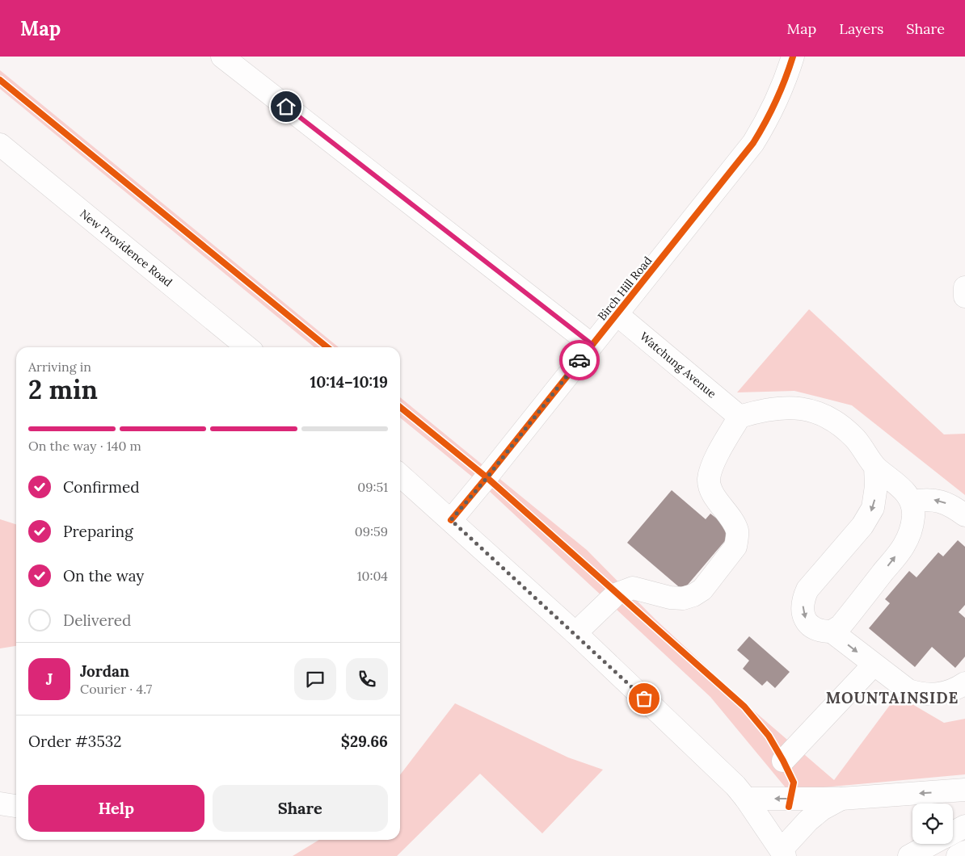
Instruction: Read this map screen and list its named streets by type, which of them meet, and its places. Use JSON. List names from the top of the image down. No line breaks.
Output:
{"streets":{"main road":["New Providence Road","Birch Hill Road","Watchung Avenue"]},"crossings":[["Birch Hill Road","Watchung Avenue"]],"districts":["MOUNTAINSIDE"],"page":{"header":"Map","nav":["Map","Layers","Share"],"heading":["2 min","Arriving in","10:14–10:19"],"panel":["Jordan","Courier · 4.7","Order #3532","$29.66"],"bar":"On the way · 140 m","list":[["Confirmed","09:51"],["Preparing","09:59"],["On the way","10:04"],"Delivered"],"round":"J","buttons":["Help","Share"]}}
